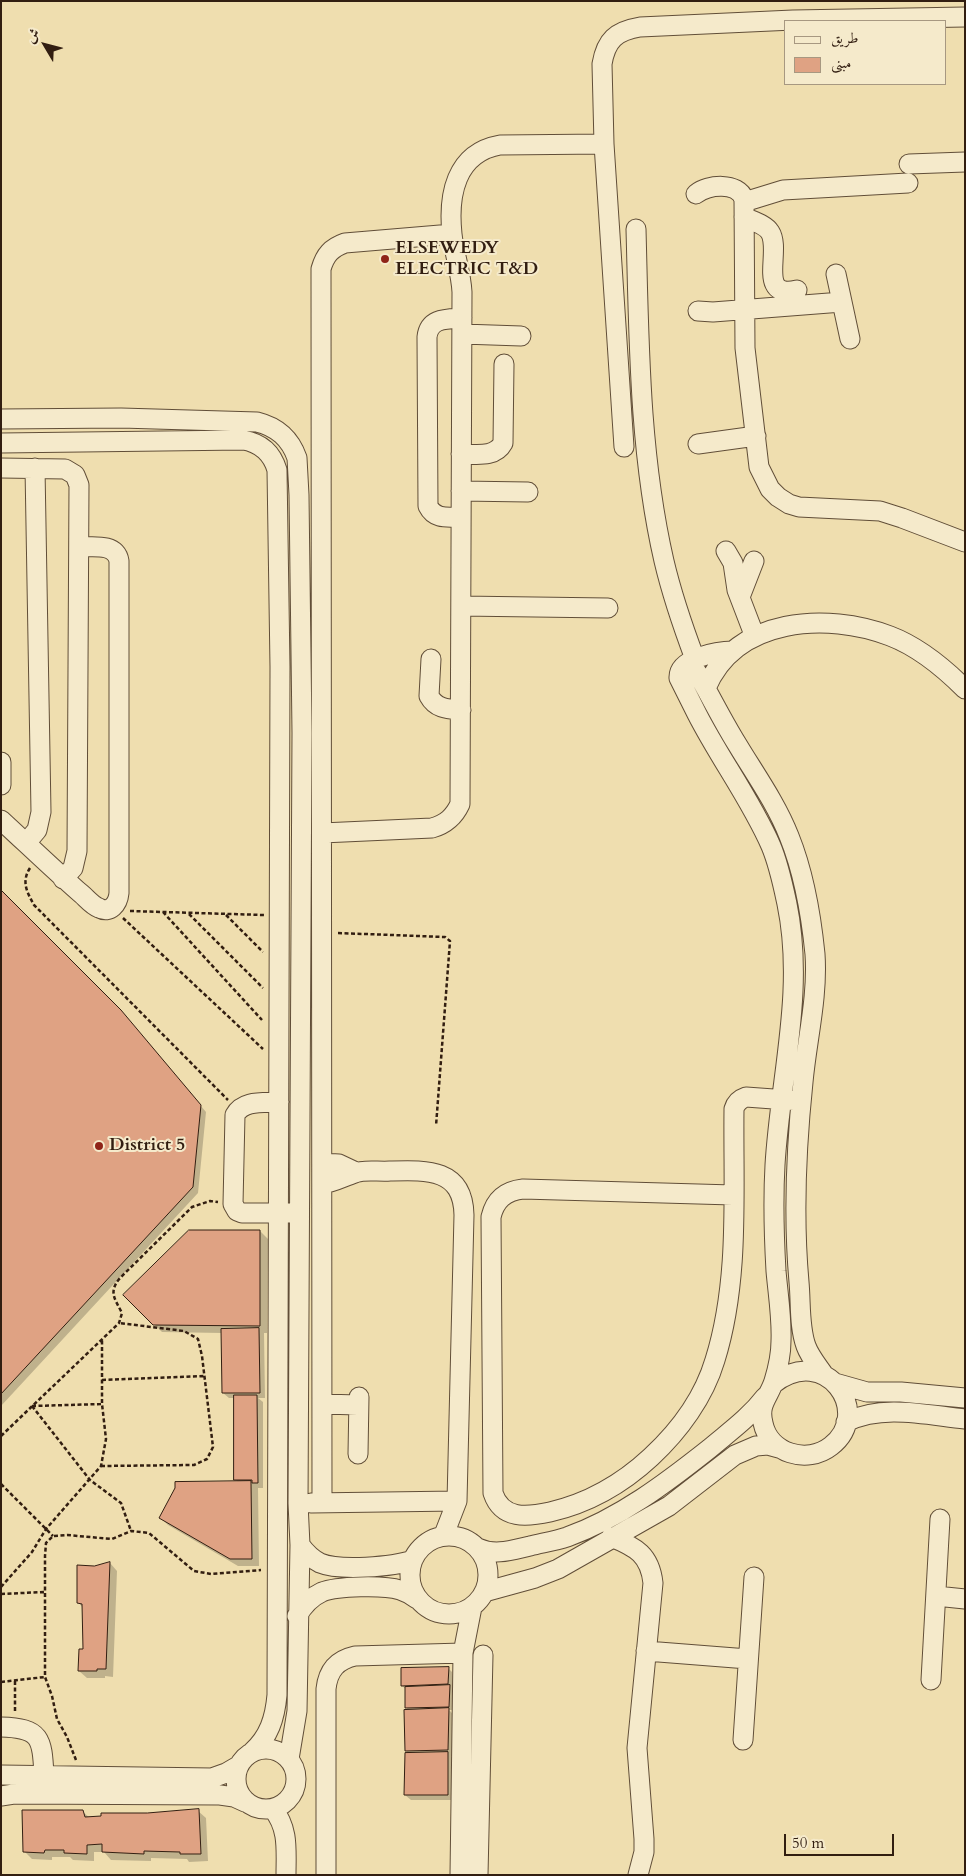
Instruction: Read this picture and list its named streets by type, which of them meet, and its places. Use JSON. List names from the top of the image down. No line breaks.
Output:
{"places":["ELSEWEDY ELECTRIC T&D","District 5"],"legend":["طريق","مبنى"],"scale_bar":"50 m","north":"top left"}
